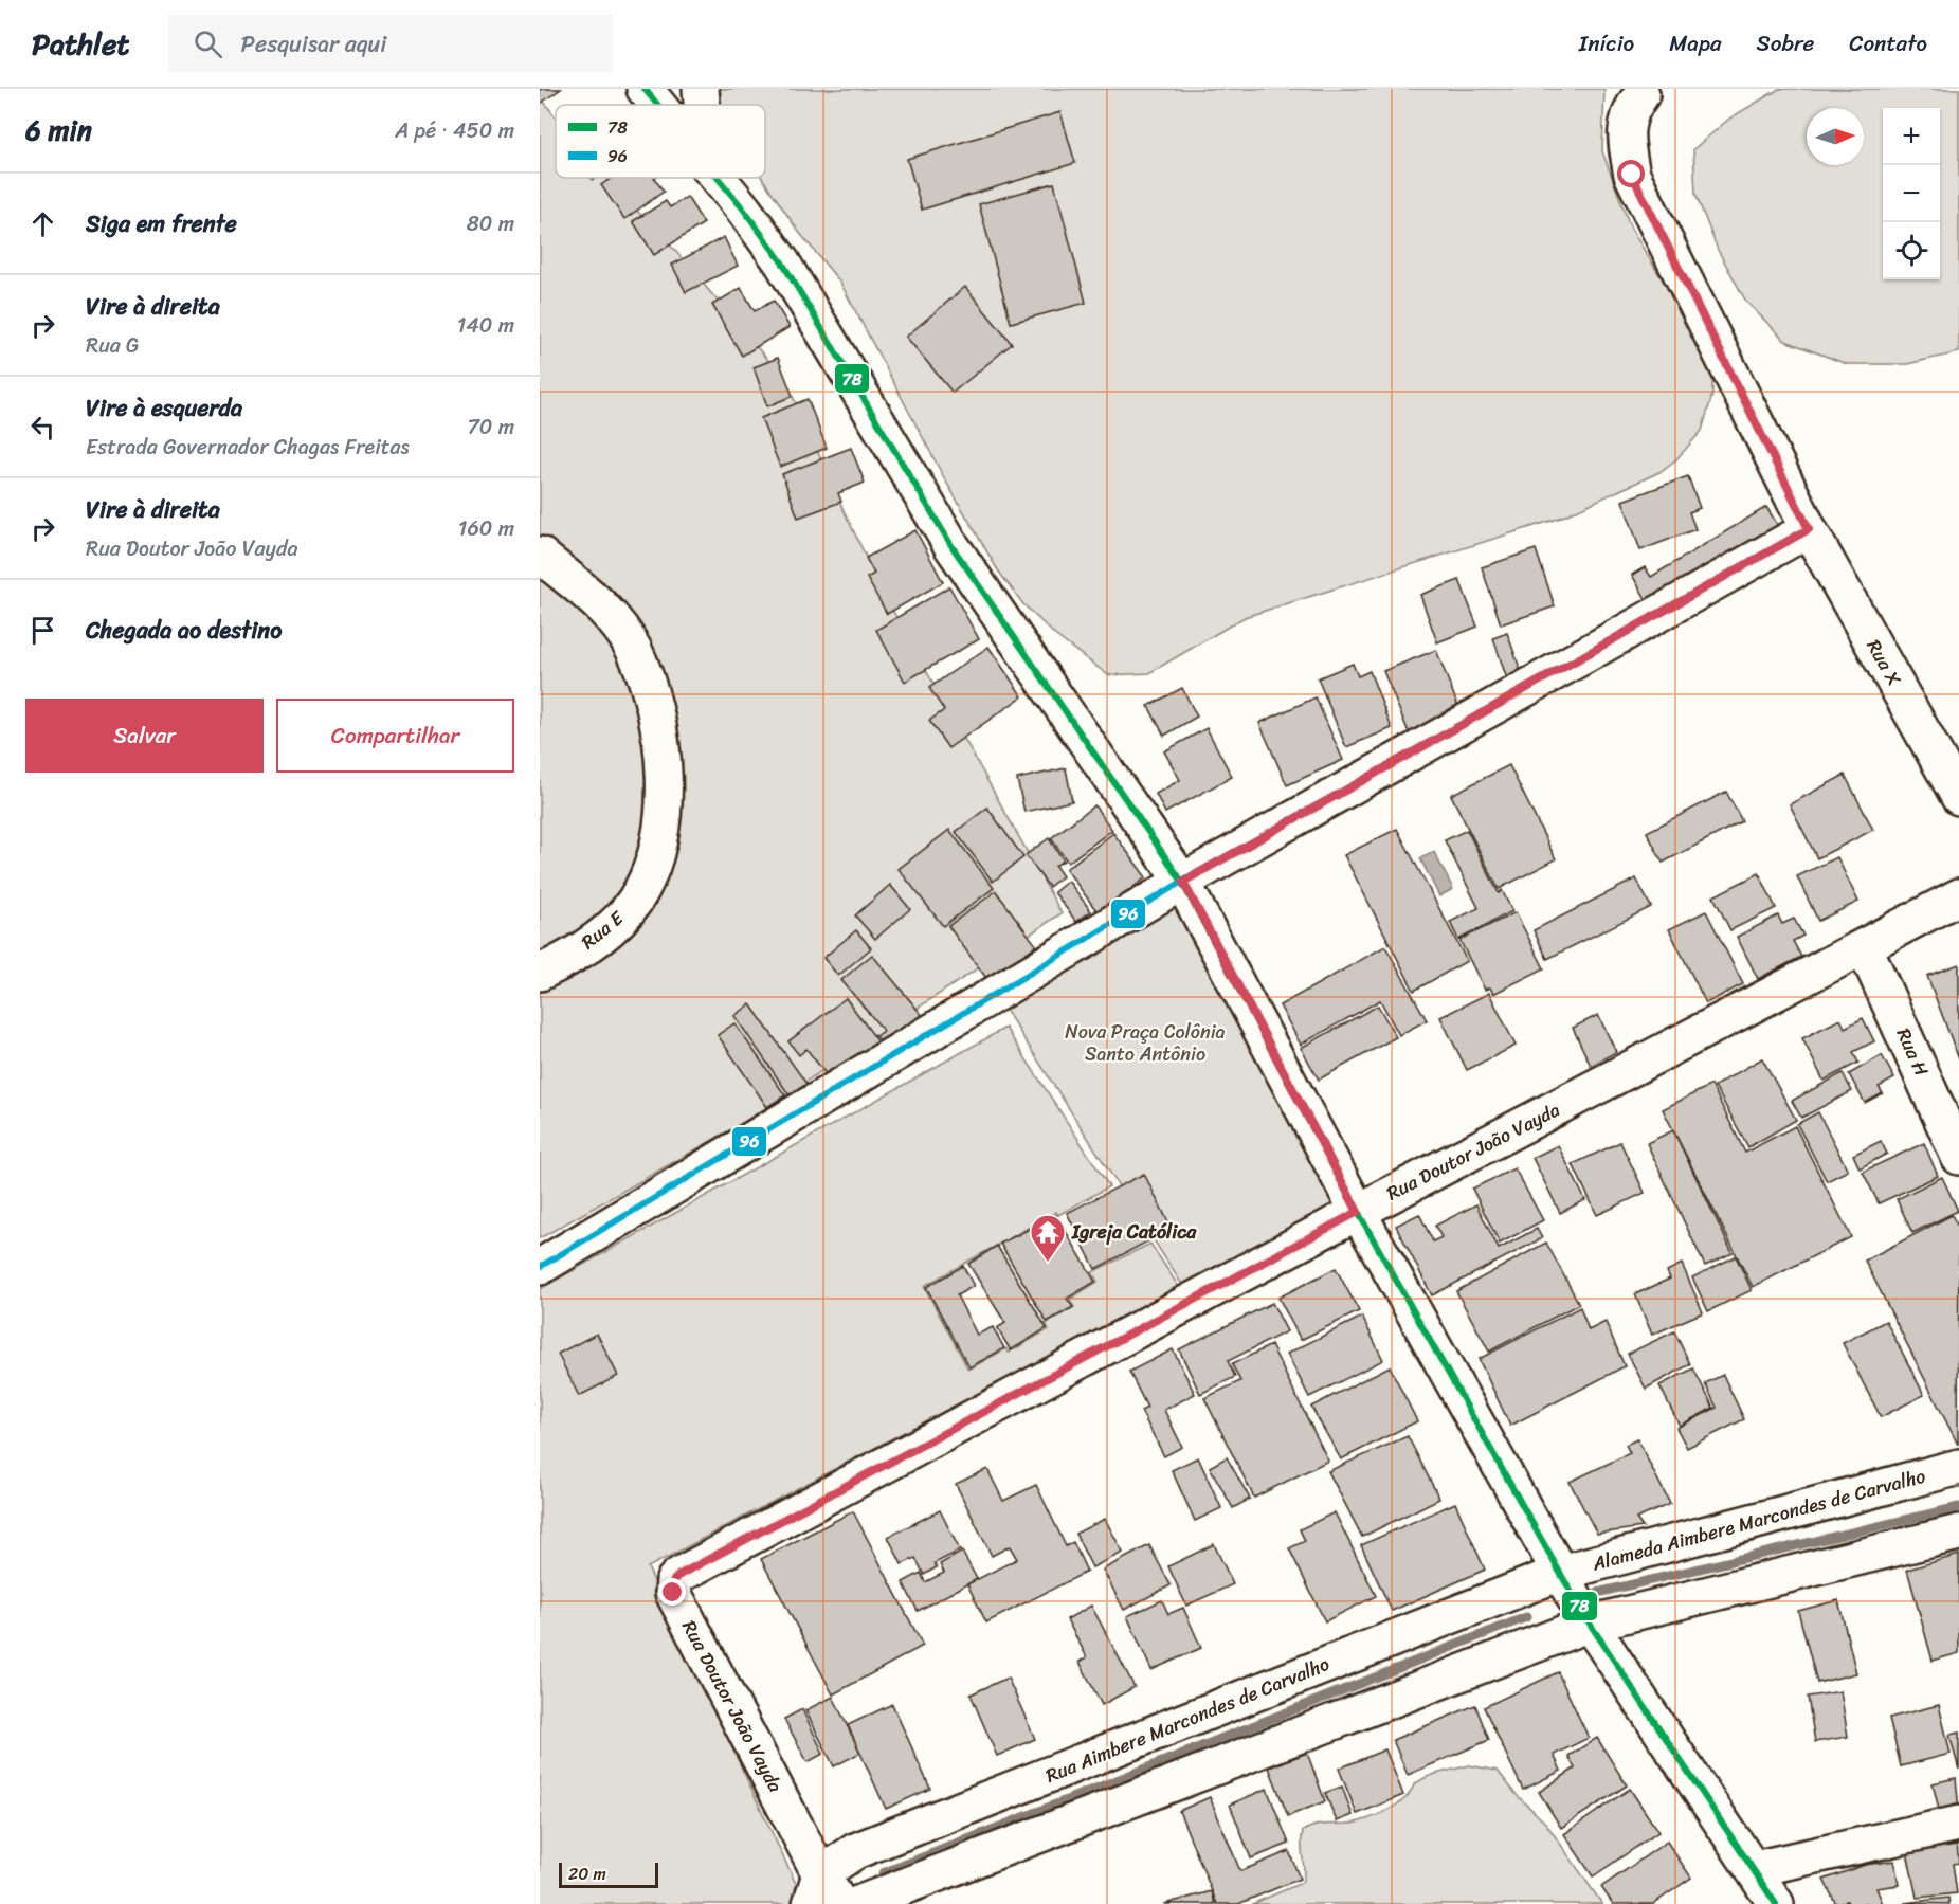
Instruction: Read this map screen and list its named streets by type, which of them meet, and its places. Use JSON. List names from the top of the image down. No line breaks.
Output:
{"streets":{"street":["Rua X","Rua E","Rua H","Rua Doutor João Vayda","Alameda Aimbere Marcondes de Carvalho","Rua Aimbere Marcondes de Carvalho"]},"crossings":[["Rua H","Rua Doutor João Vayda"],["Rua Doutor João Vayda","Rua Aimbere Marcondes de Carvalho"],["Alameda Aimbere Marcondes de Carvalho","Rua Aimbere Marcondes de Carvalho"]],"parks":["Nova Praça Colônia Santo Antônio"],"places":{"temple":["Igreja Católica"]},"lines":["transit line 78","transit line 96"],"legend":["78","96"],"scale_bar":"20 m","north":"right","page":{"header":"Pathlet","search":"Pesquisar aqui","nav":["Início","Mapa","Sobre","Contato"],"heading":["6 min","A pé · 450 m"],"map_buttons":["+","−"],"list":[["Siga em frente","80 m"],["Vire à direita","Rua G","140 m"],["Vire à esquerda","Estrada Governador Chagas Freitas","70 m"],["Vire à direita","Rua Doutor João Vayda","160 m"],"Chegada ao destino"],"buttons":["Salvar","Compartilhar"],"scale":"20 m"}}
